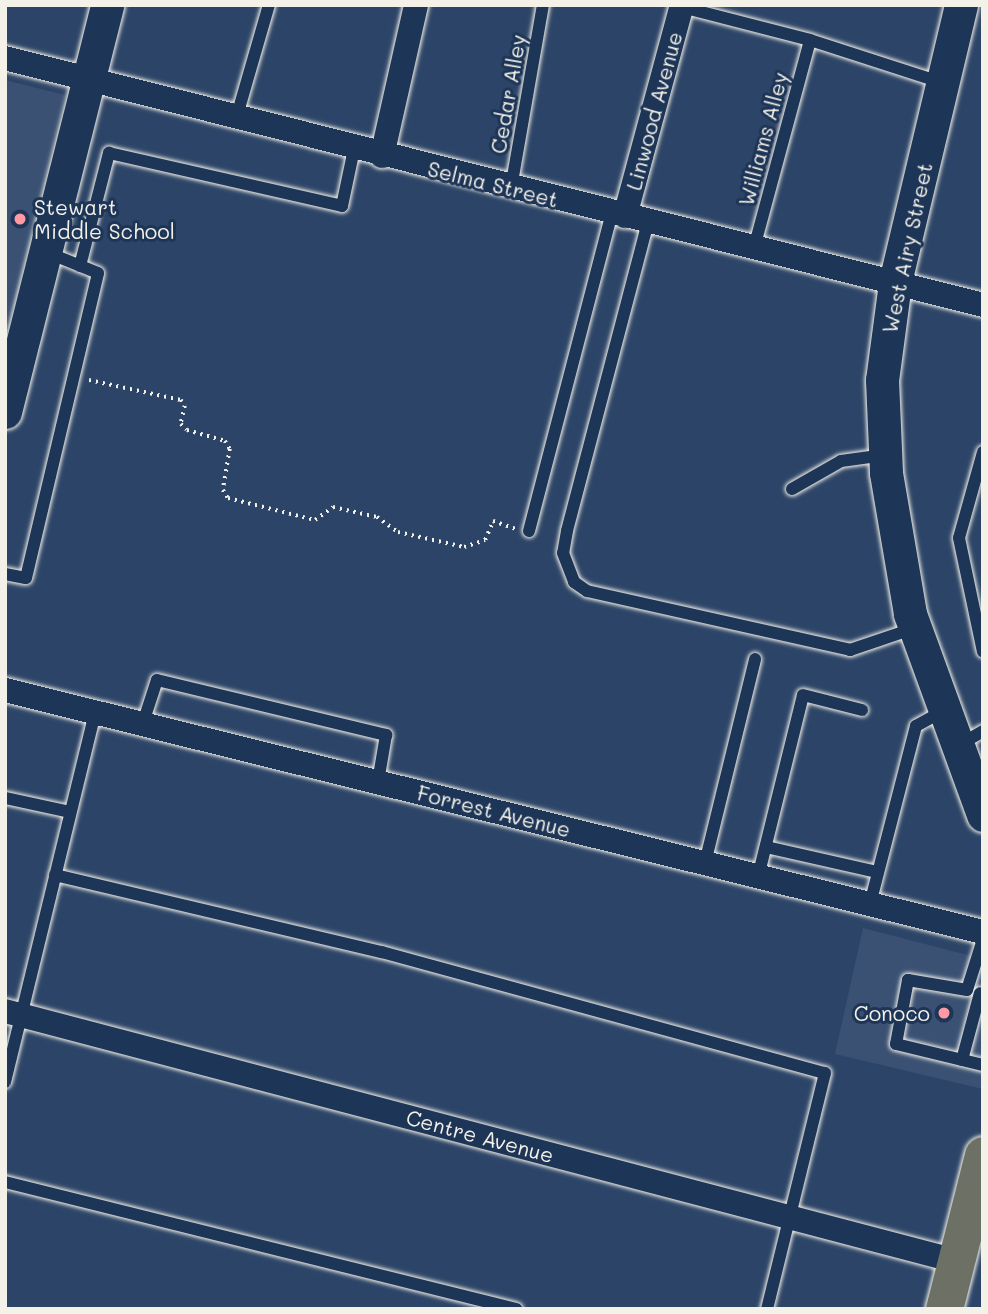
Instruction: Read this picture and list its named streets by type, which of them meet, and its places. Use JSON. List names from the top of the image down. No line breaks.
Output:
{"streets":{"main road":["West Airy Street"],"street":["Linwood Avenue","Selma Street","Forrest Avenue","Centre Avenue"],"lane":["Cedar Alley","Williams Alley"]},"crossings":[["Cedar Alley","Selma Street"],["Linwood Avenue","Selma Street"],["Williams Alley","Selma Street"],["Selma Street","West Airy Street"]],"places":["Stewart Middle School","Conoco"]}
